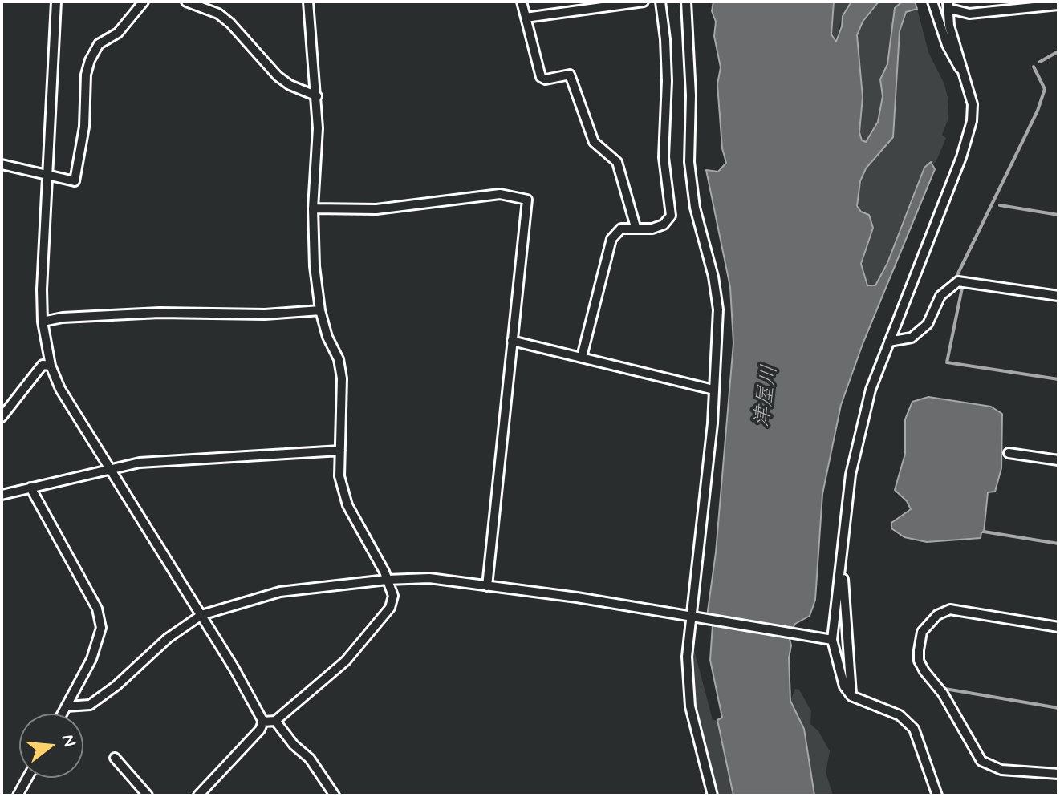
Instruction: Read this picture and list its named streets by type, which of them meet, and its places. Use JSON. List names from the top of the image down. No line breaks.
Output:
{"water":["津屋川"],"north":"right"}
